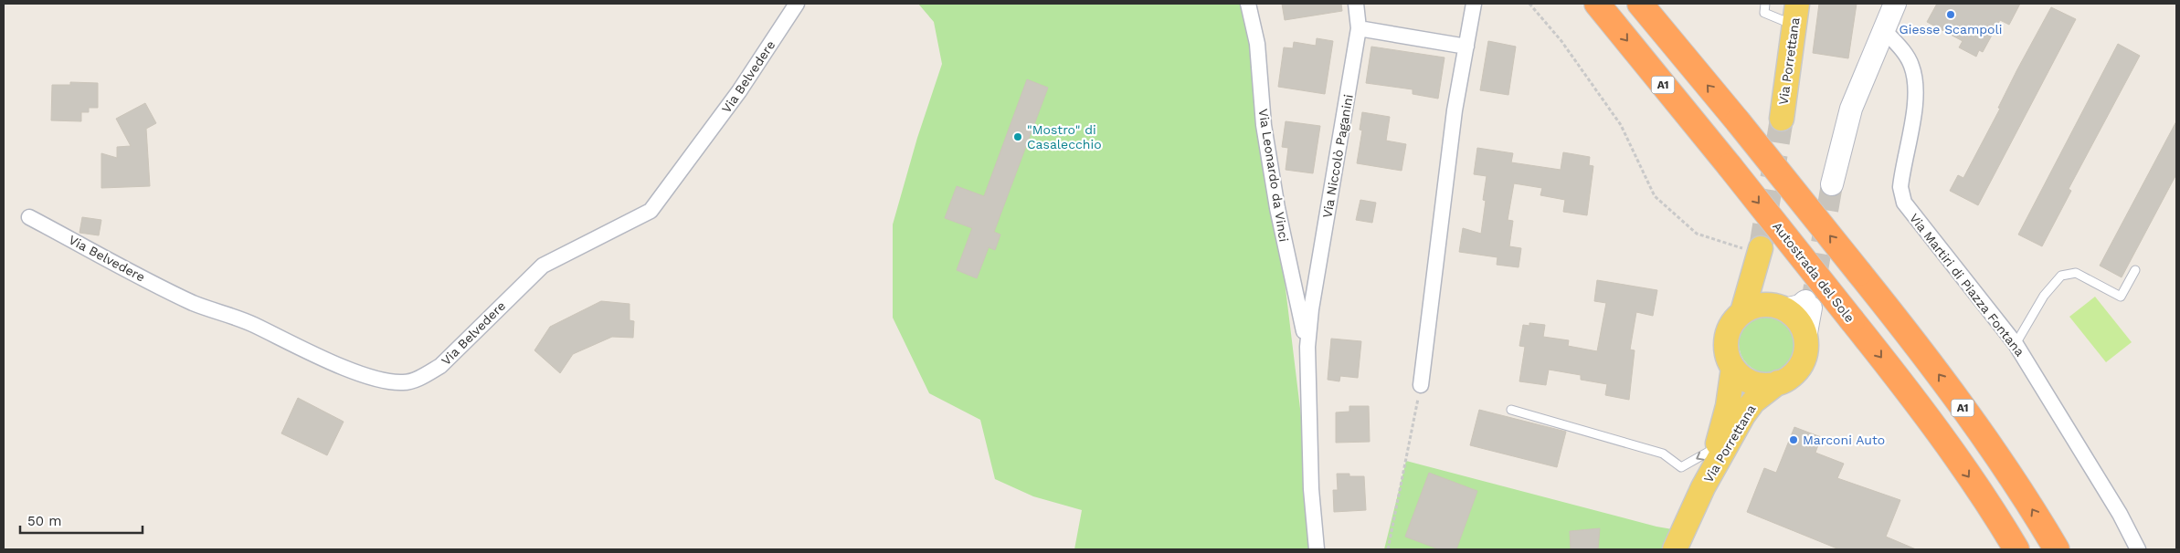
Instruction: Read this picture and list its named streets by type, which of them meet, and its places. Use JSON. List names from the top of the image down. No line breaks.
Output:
{"streets":{"highway":["A1","Autostrada del Sole"],"main road":["Via Porrettana"],"street":["Via Belvedere","Via Niccolò Paganini","Via Leonardo da Vinci","Via Martiri di Piazza Fontana"]},"crossings":[["Via Niccolò Paganini","Via Leonardo da Vinci"]],"places":["Giesse Scampoli","\"Mostro\" di Casalecchio","Marconi Auto"],"scale_bar":"50 m"}
